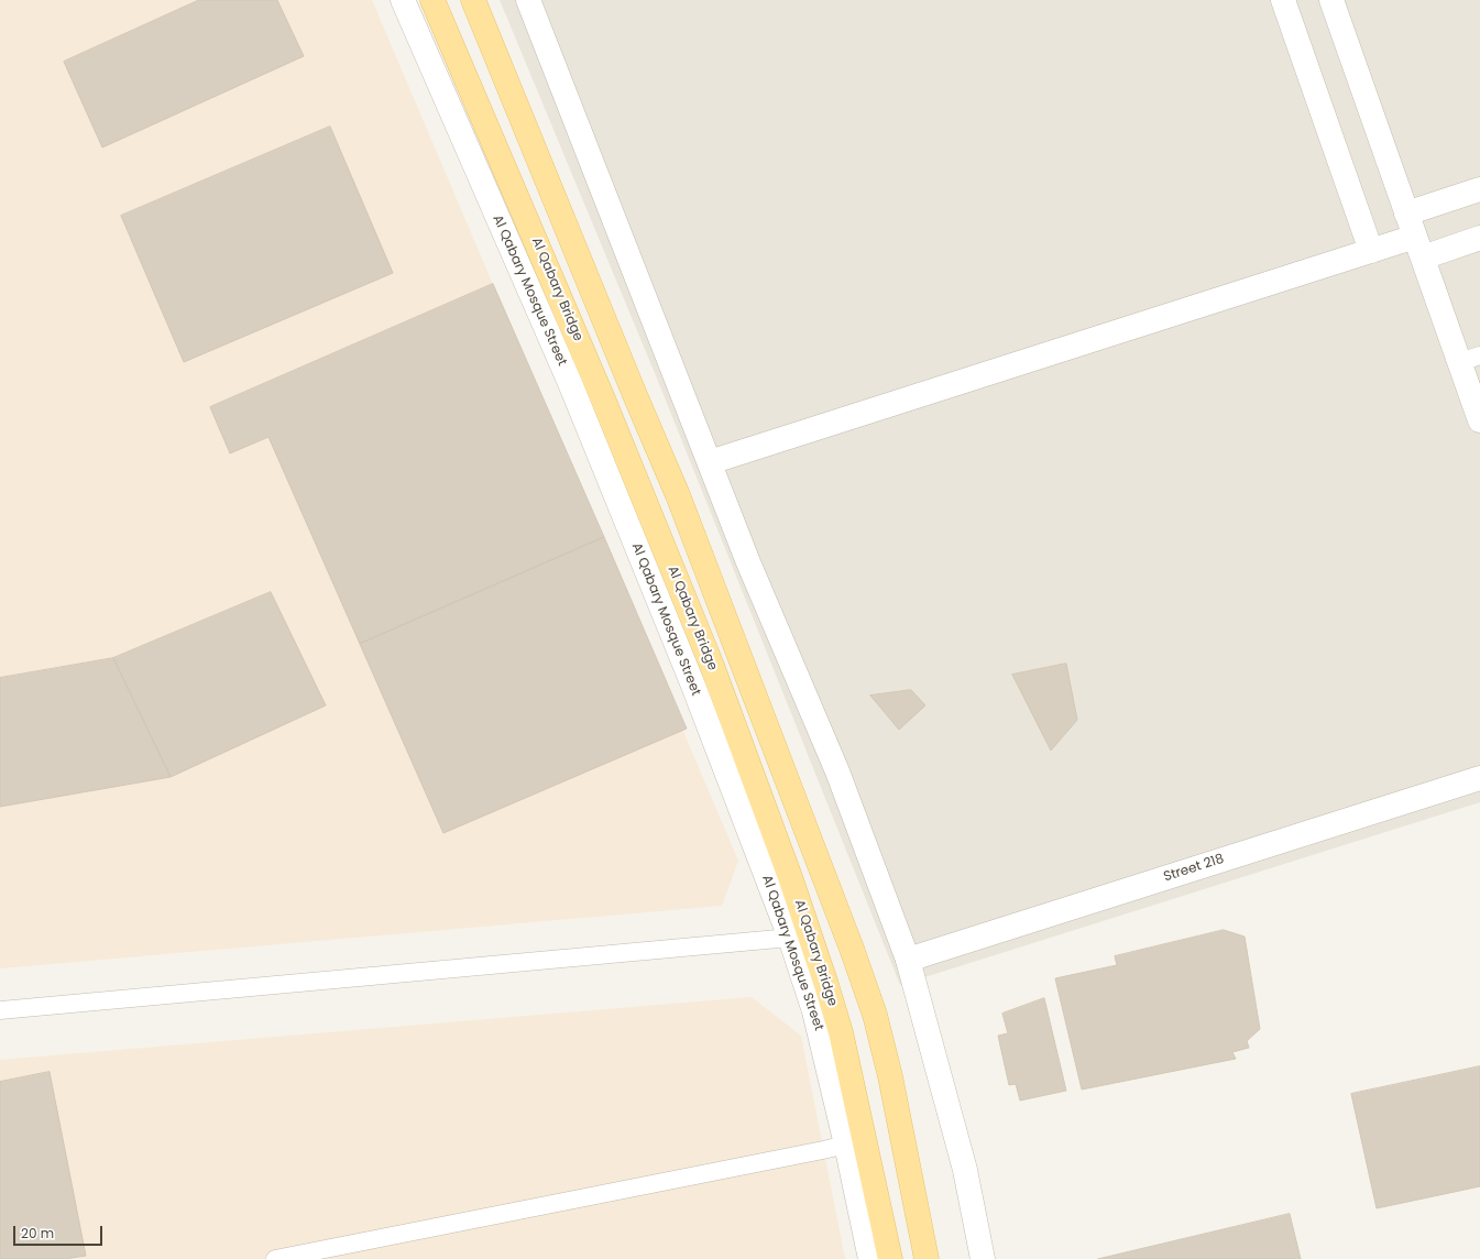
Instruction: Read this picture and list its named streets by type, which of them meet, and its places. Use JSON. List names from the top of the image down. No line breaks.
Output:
{"streets":{"main road":["Al Qabary Bridge"],"street":["Al Qabary Mosque Street","Street 218"]},"scale_bar":"20 m"}
